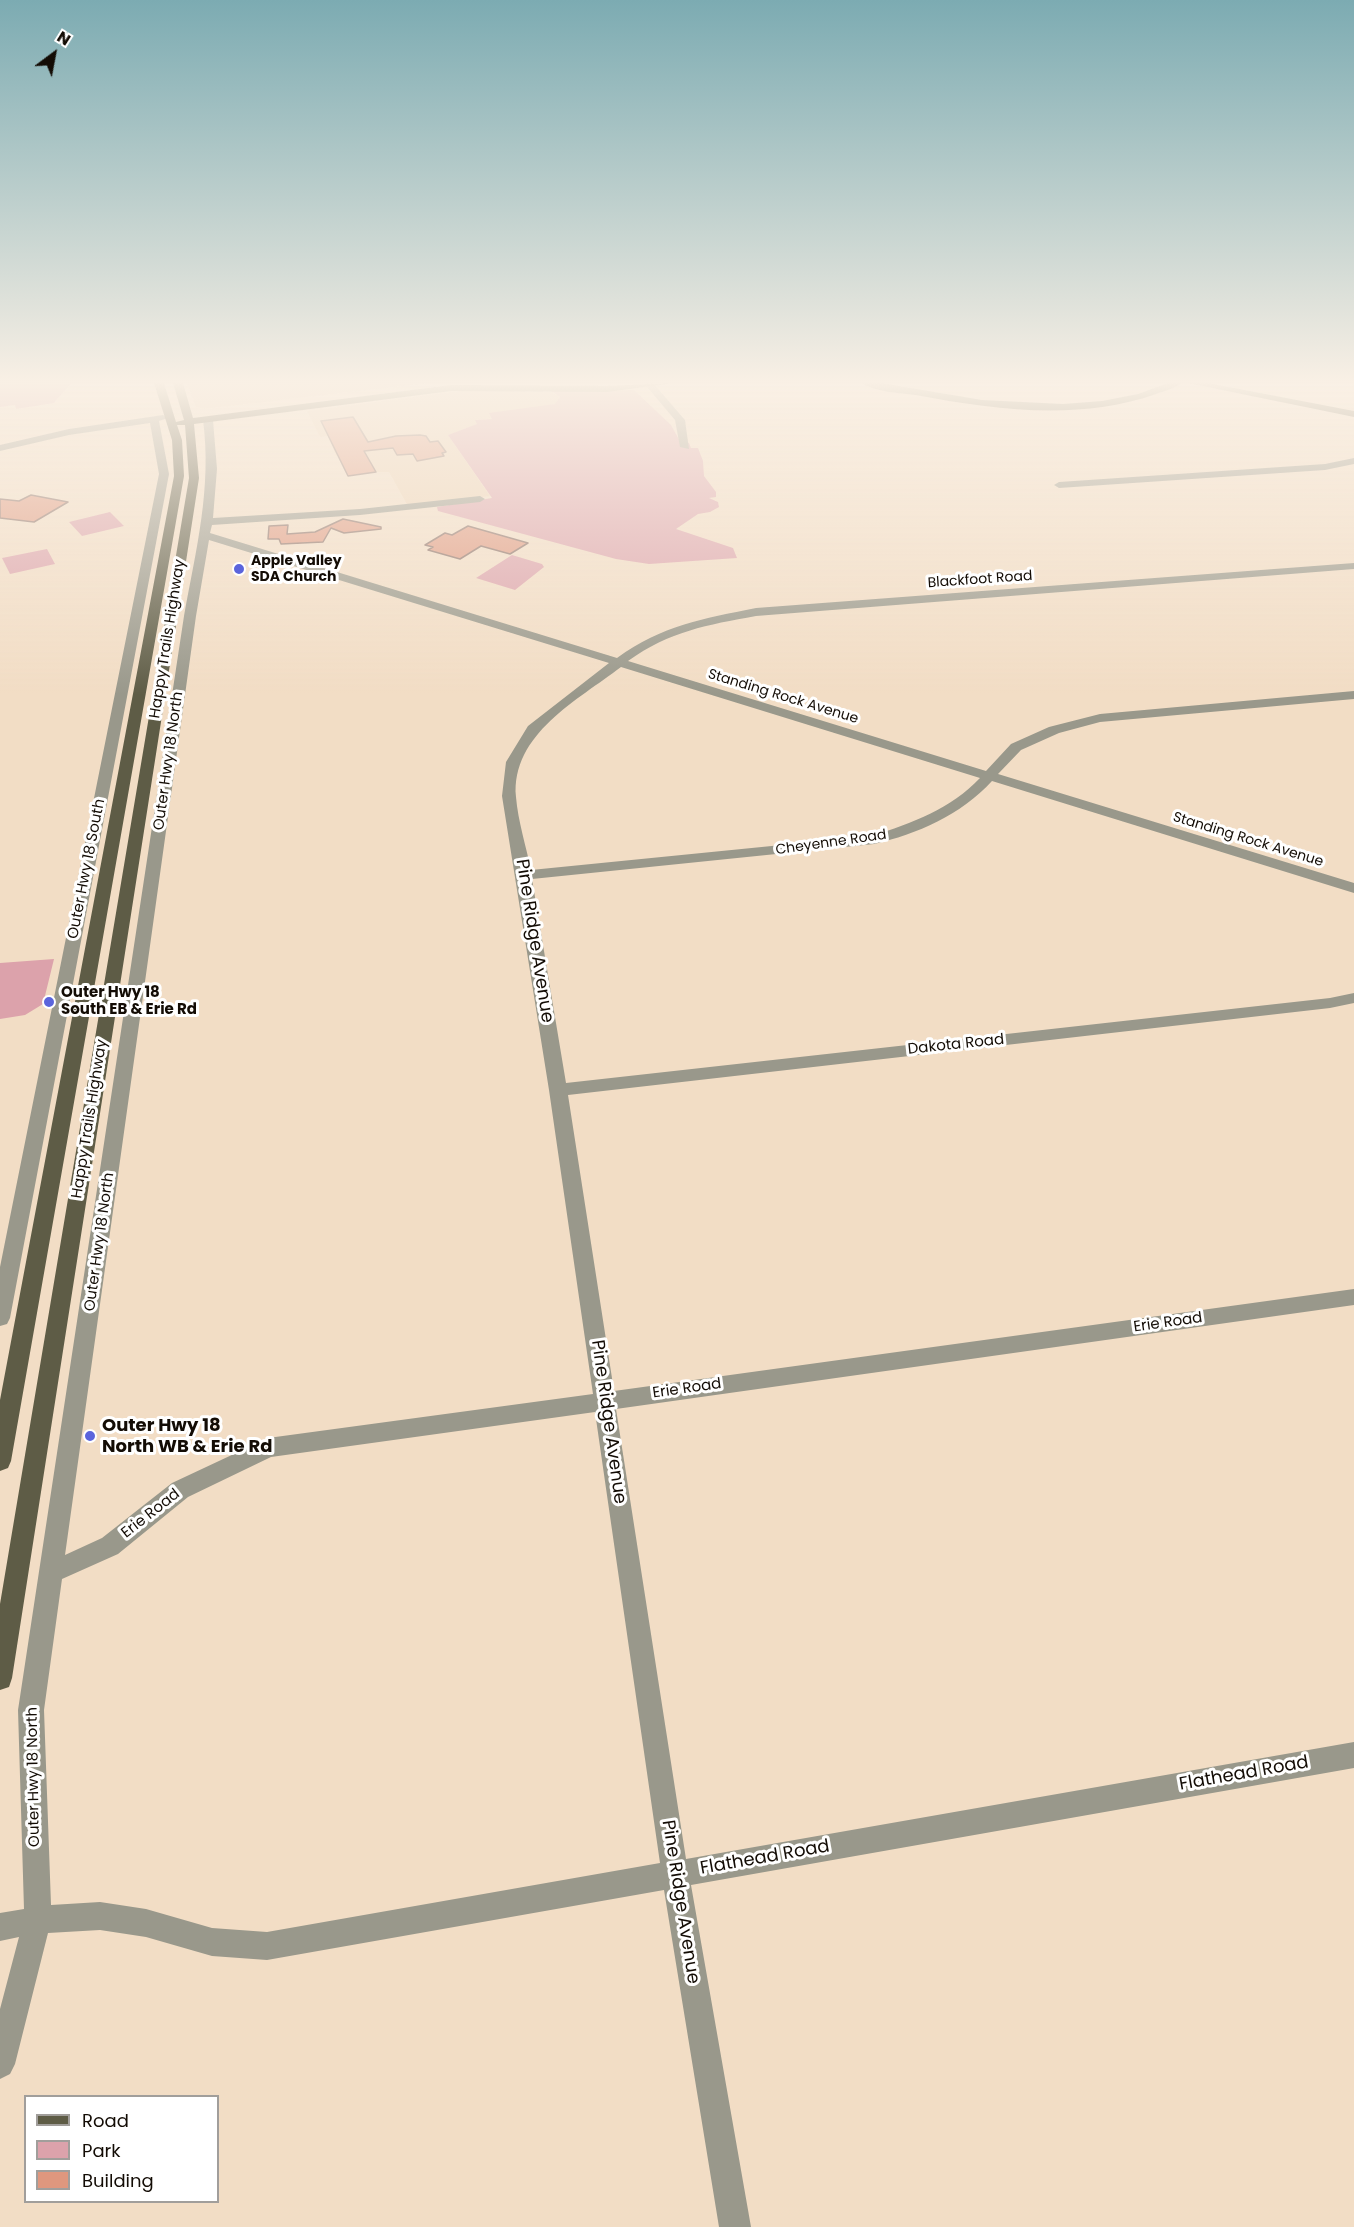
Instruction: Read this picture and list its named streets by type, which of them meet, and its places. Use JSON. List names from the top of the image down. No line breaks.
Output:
{"streets":{"main road":["Happy Trails Highway"],"street":["Blackfoot Road","Standing Rock Avenue","Outer Hwy 18 North","Cheyenne Road","Outer Hwy 18 South","Pine Ridge Avenue","Dakota Road","Erie Road","Flathead Road"]},"crossings":[["Blackfoot Road","Standing Rock Avenue"],["Blackfoot Road","Pine Ridge Avenue"],["Standing Rock Avenue","Outer Hwy 18 North"],["Standing Rock Avenue","Cheyenne Road"],["Standing Rock Avenue","Pine Ridge Avenue"],["Outer Hwy 18 North","Erie Road"],["Outer Hwy 18 North","Flathead Road"],["Cheyenne Road","Pine Ridge Avenue"],["Pine Ridge Avenue","Dakota Road"],["Pine Ridge Avenue","Erie Road"],["Pine Ridge Avenue","Flathead Road"]],"places":["Apple Valley SDA Church","Outer Hwy 18 South EB & Erie Rd","Outer Hwy 18 North WB & Erie Rd"],"legend":["Road","Park","Building"],"north":"top right"}
